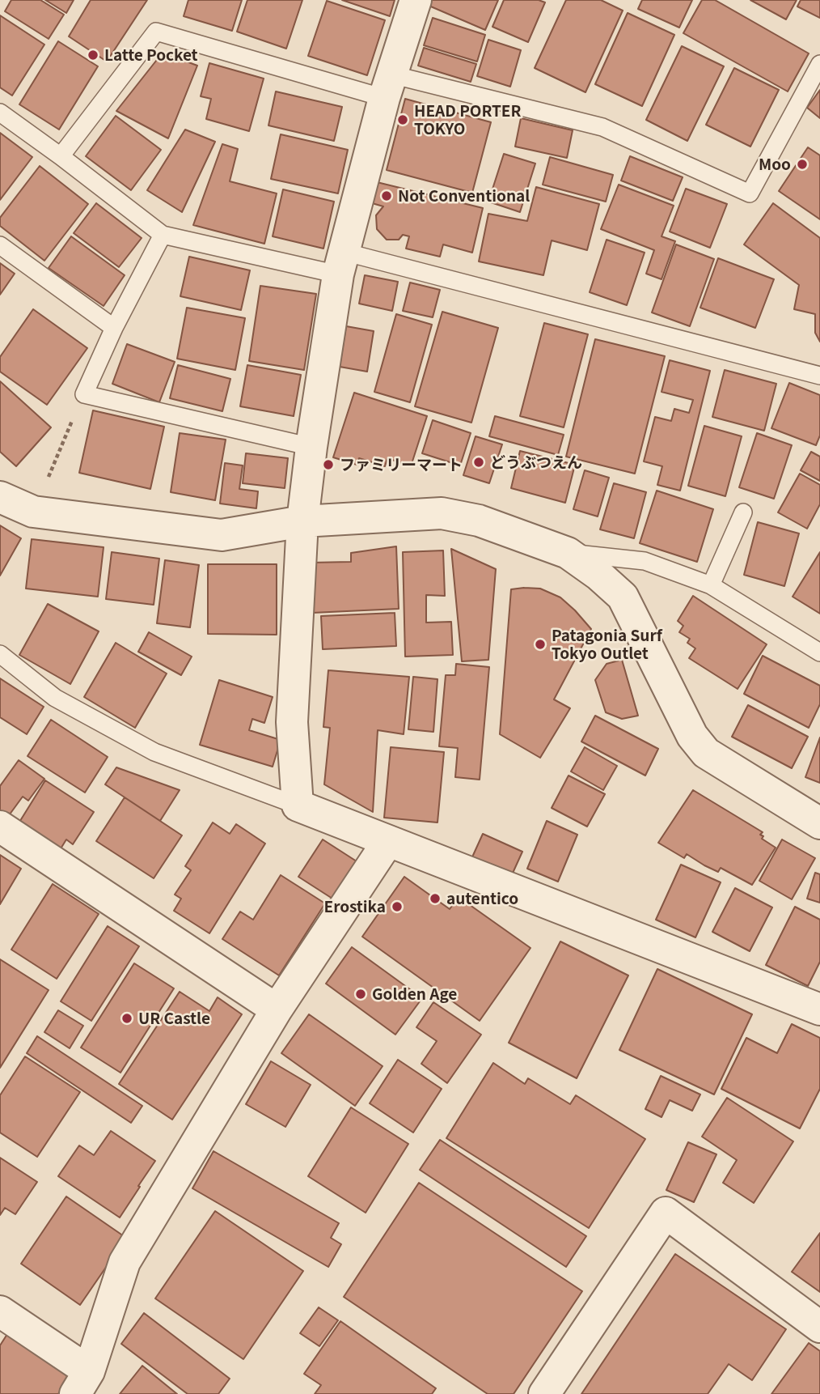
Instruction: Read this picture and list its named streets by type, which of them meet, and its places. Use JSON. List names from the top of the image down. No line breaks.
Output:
{"places":["Latte Pocket","HEAD PORTER TOKYO","Moo","Not Conventional","どうぶつえん","ファミリーマート","Patagonia Surf Tokyo Outlet","autentico","Erostika","Golden Age","UR Castle"]}
